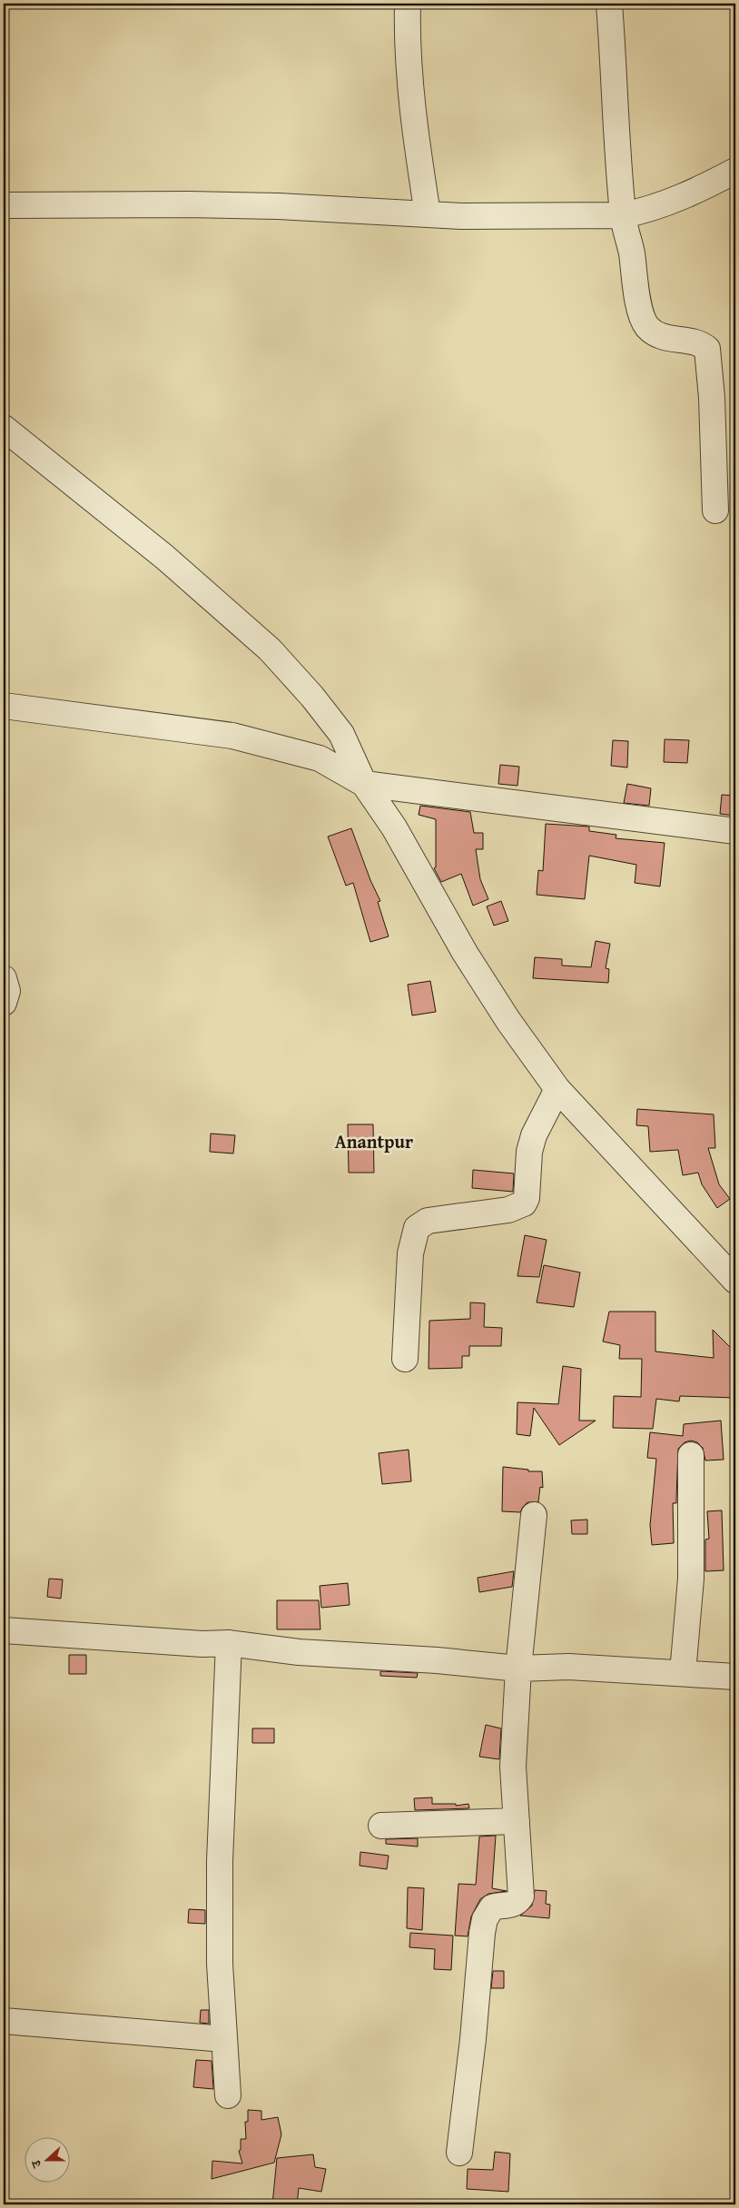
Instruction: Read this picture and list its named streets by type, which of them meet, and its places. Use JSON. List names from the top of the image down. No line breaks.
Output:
{"districts":["Anantpur"],"north":"left"}
